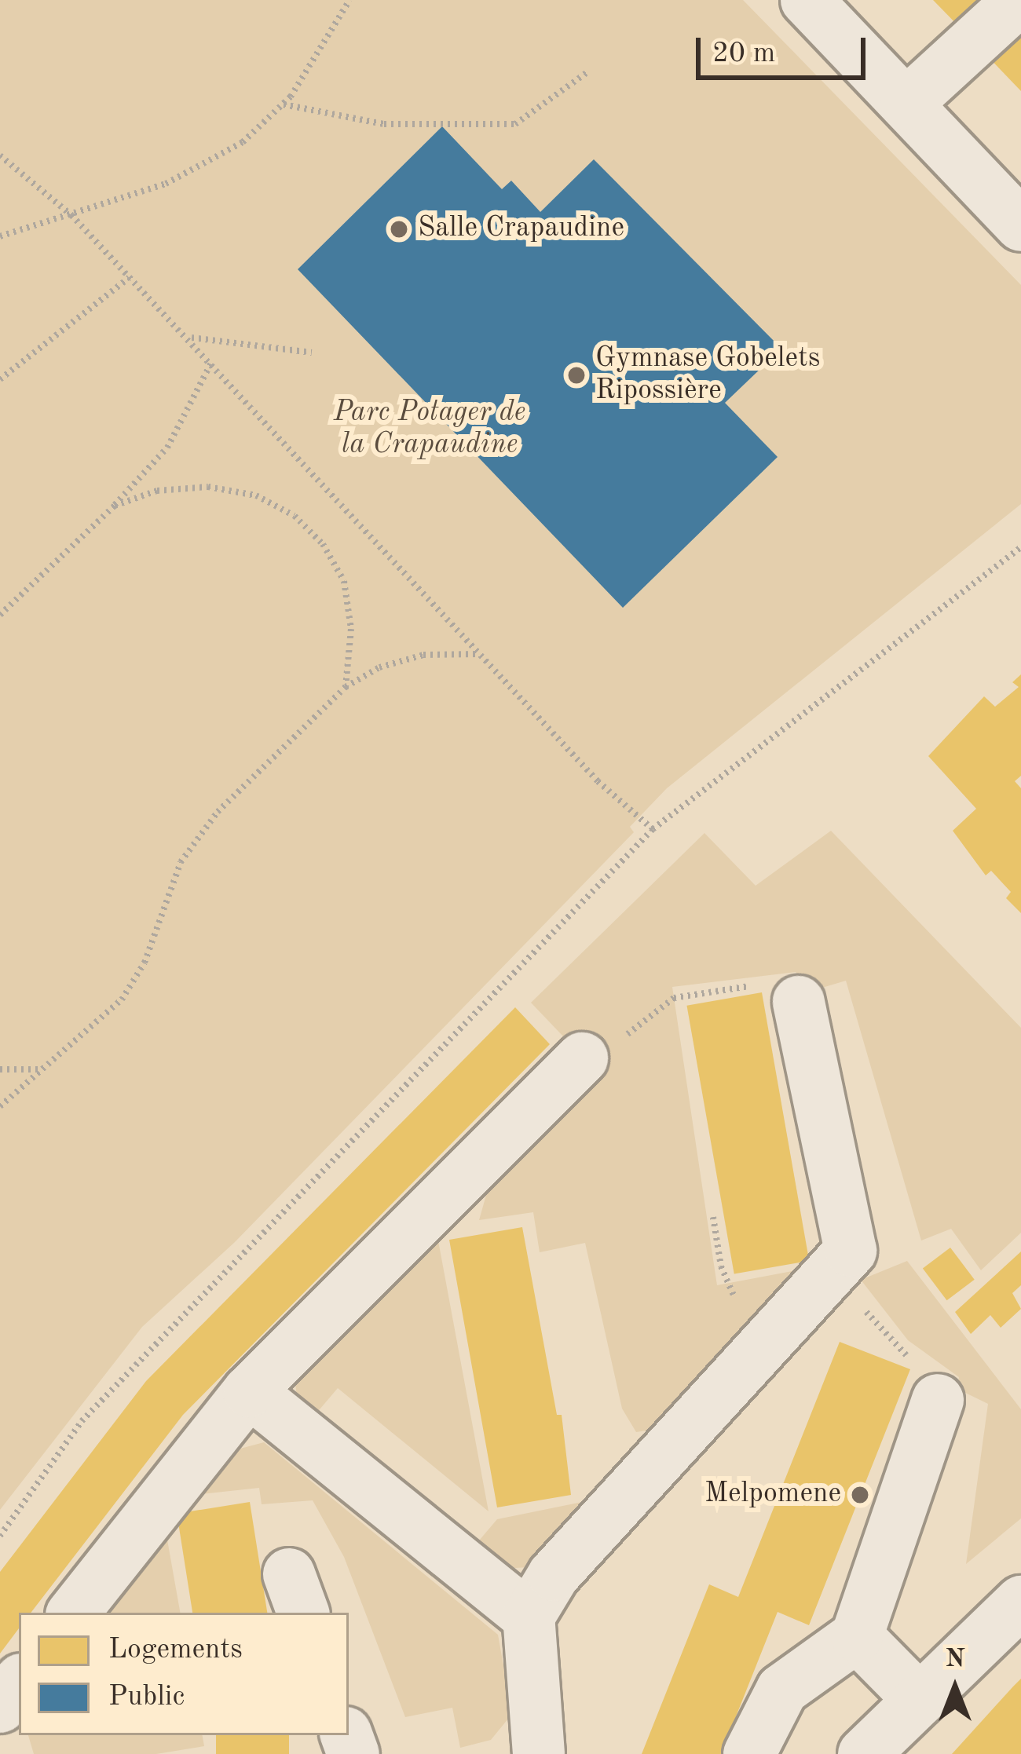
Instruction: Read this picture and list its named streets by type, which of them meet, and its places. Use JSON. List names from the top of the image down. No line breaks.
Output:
{"parks":["Parc Potager de la Crapaudine"],"places":["Salle Crapaudine","Gymnase Gobelets Ripossière","Melpomene"],"legend":["Logements","Public"],"scale_bar":"20 m","north":"top"}
